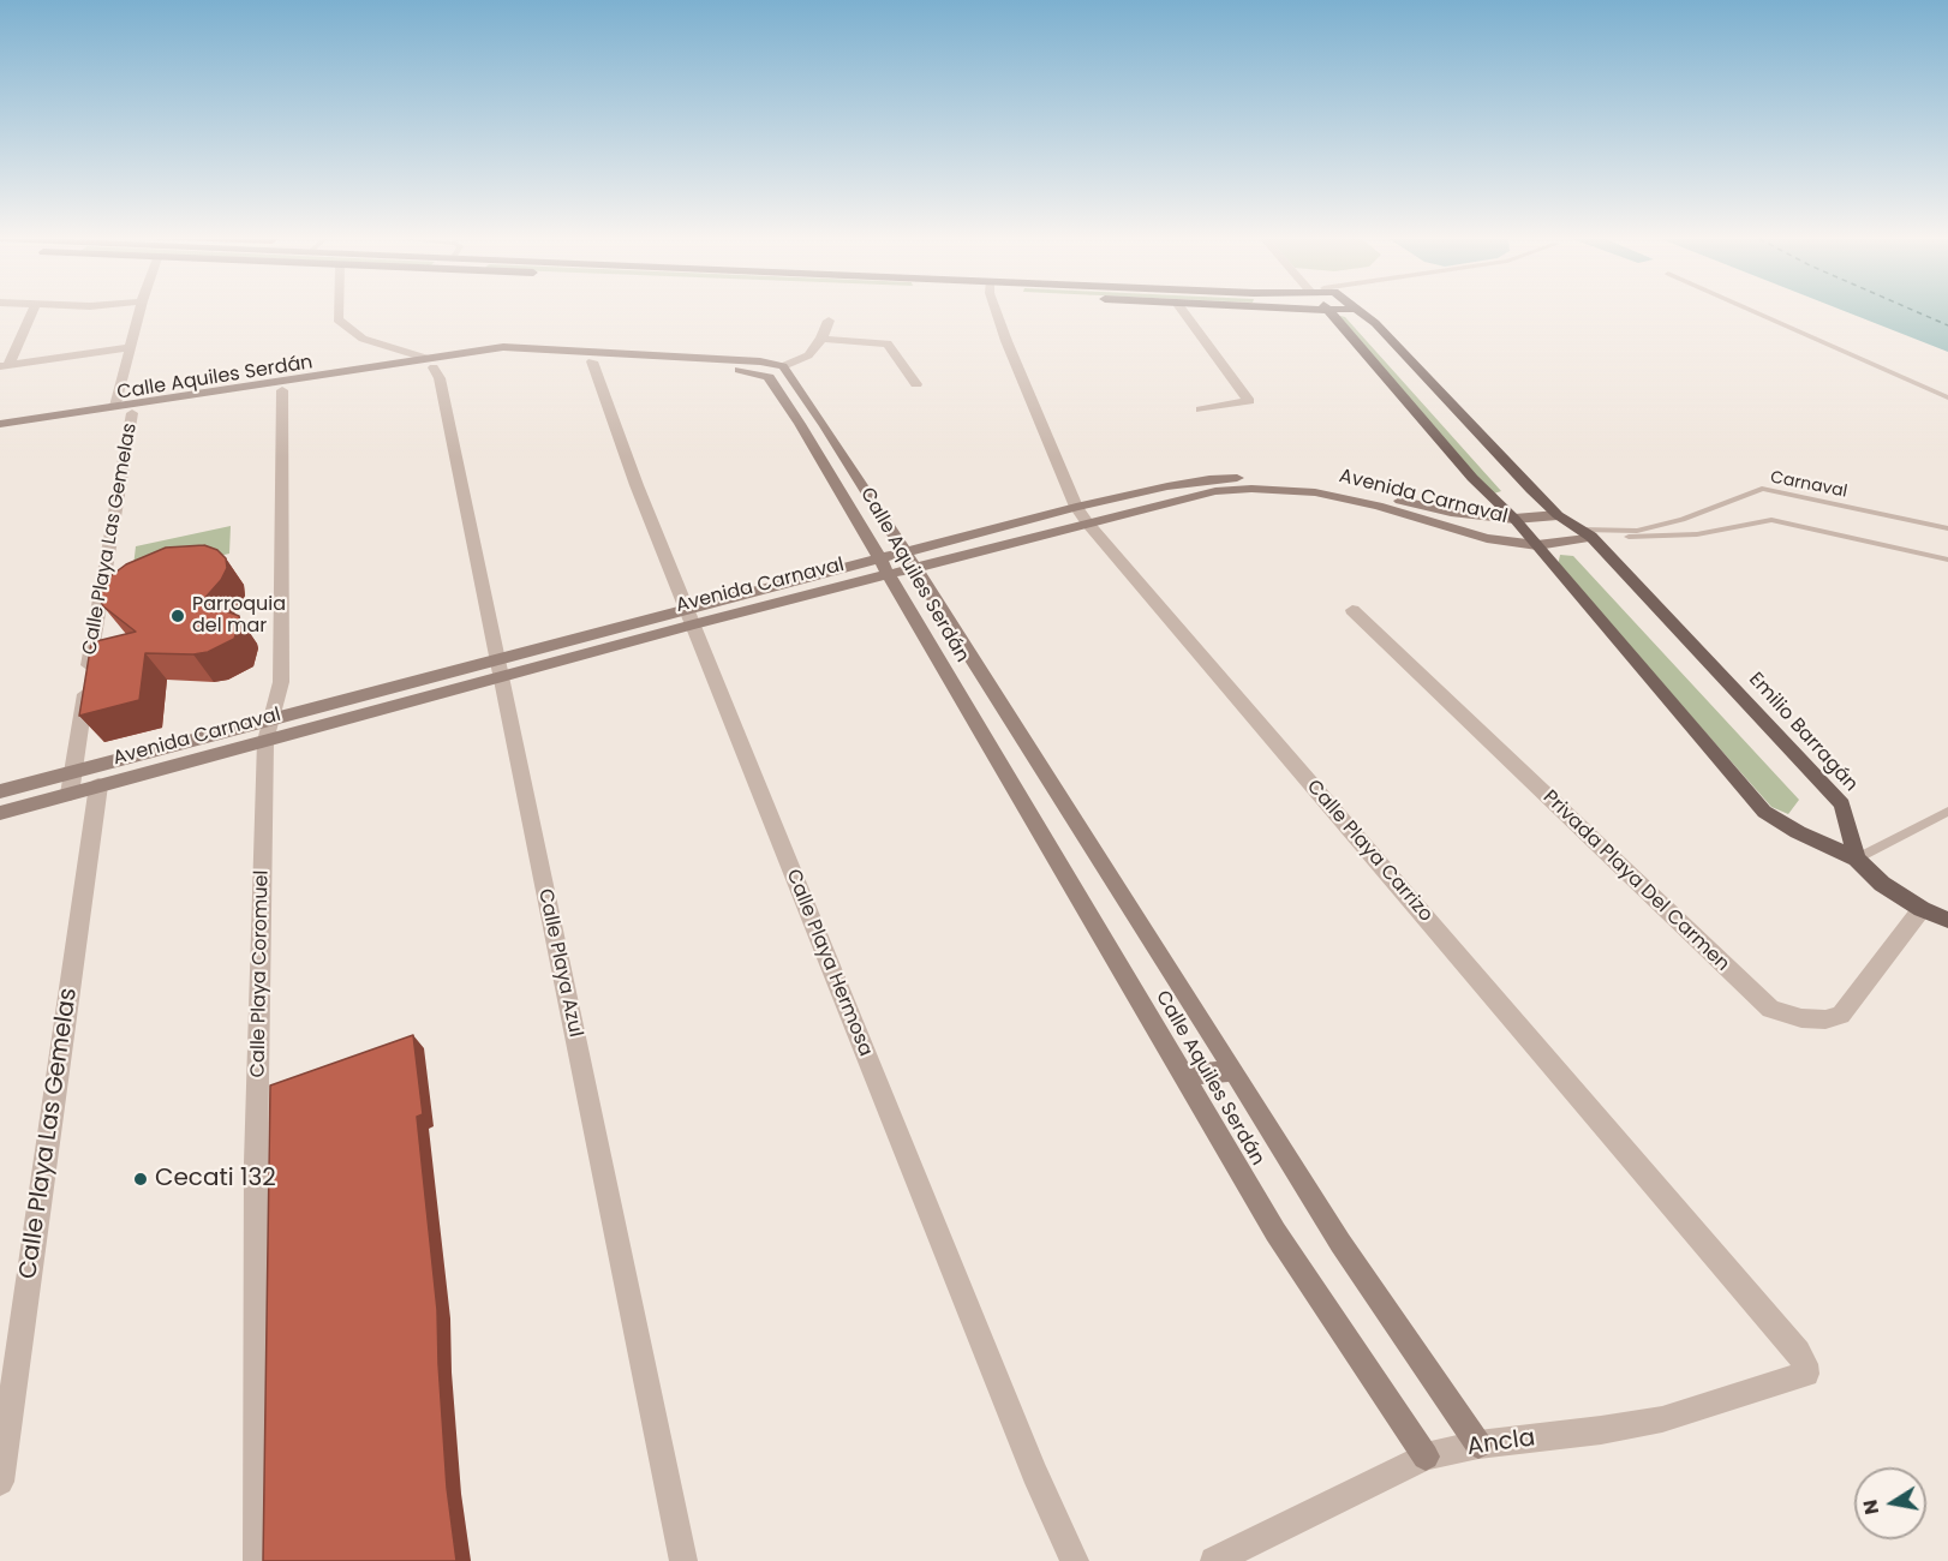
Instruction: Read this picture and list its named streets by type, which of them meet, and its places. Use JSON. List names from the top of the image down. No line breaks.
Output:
{"streets":{"main road":["Emilio Barragán"],"street":["Calle Aquiles Serdán","Avenida Carnaval","Calle Playa Las Gemelas","Calle Playa Carrizo","Privada Playa Del Carmen","Calle Playa Azul","Calle Playa Hermosa","Calle Playa Coromuel","Ancla"],"lane":["Carnaval"]},"crossings":[["Calle Aquiles Serdán","Avenida Carnaval"],["Calle Aquiles Serdán","Calle Playa Las Gemelas"],["Calle Aquiles Serdán","Calle Playa Azul"],["Calle Aquiles Serdán","Calle Playa Hermosa"],["Calle Aquiles Serdán","Calle Playa Coromuel"],["Calle Aquiles Serdán","Ancla"],["Carnaval","Emilio Barragán"],["Avenida Carnaval","Calle Playa Las Gemelas"],["Avenida Carnaval","Calle Playa Carrizo"],["Avenida Carnaval","Calle Playa Azul"],["Avenida Carnaval","Calle Playa Hermosa"],["Avenida Carnaval","Calle Playa Coromuel"],["Calle Playa Carrizo","Ancla"]],"places":["Parroquia del mar","Cecati 132"],"north":"left"}
